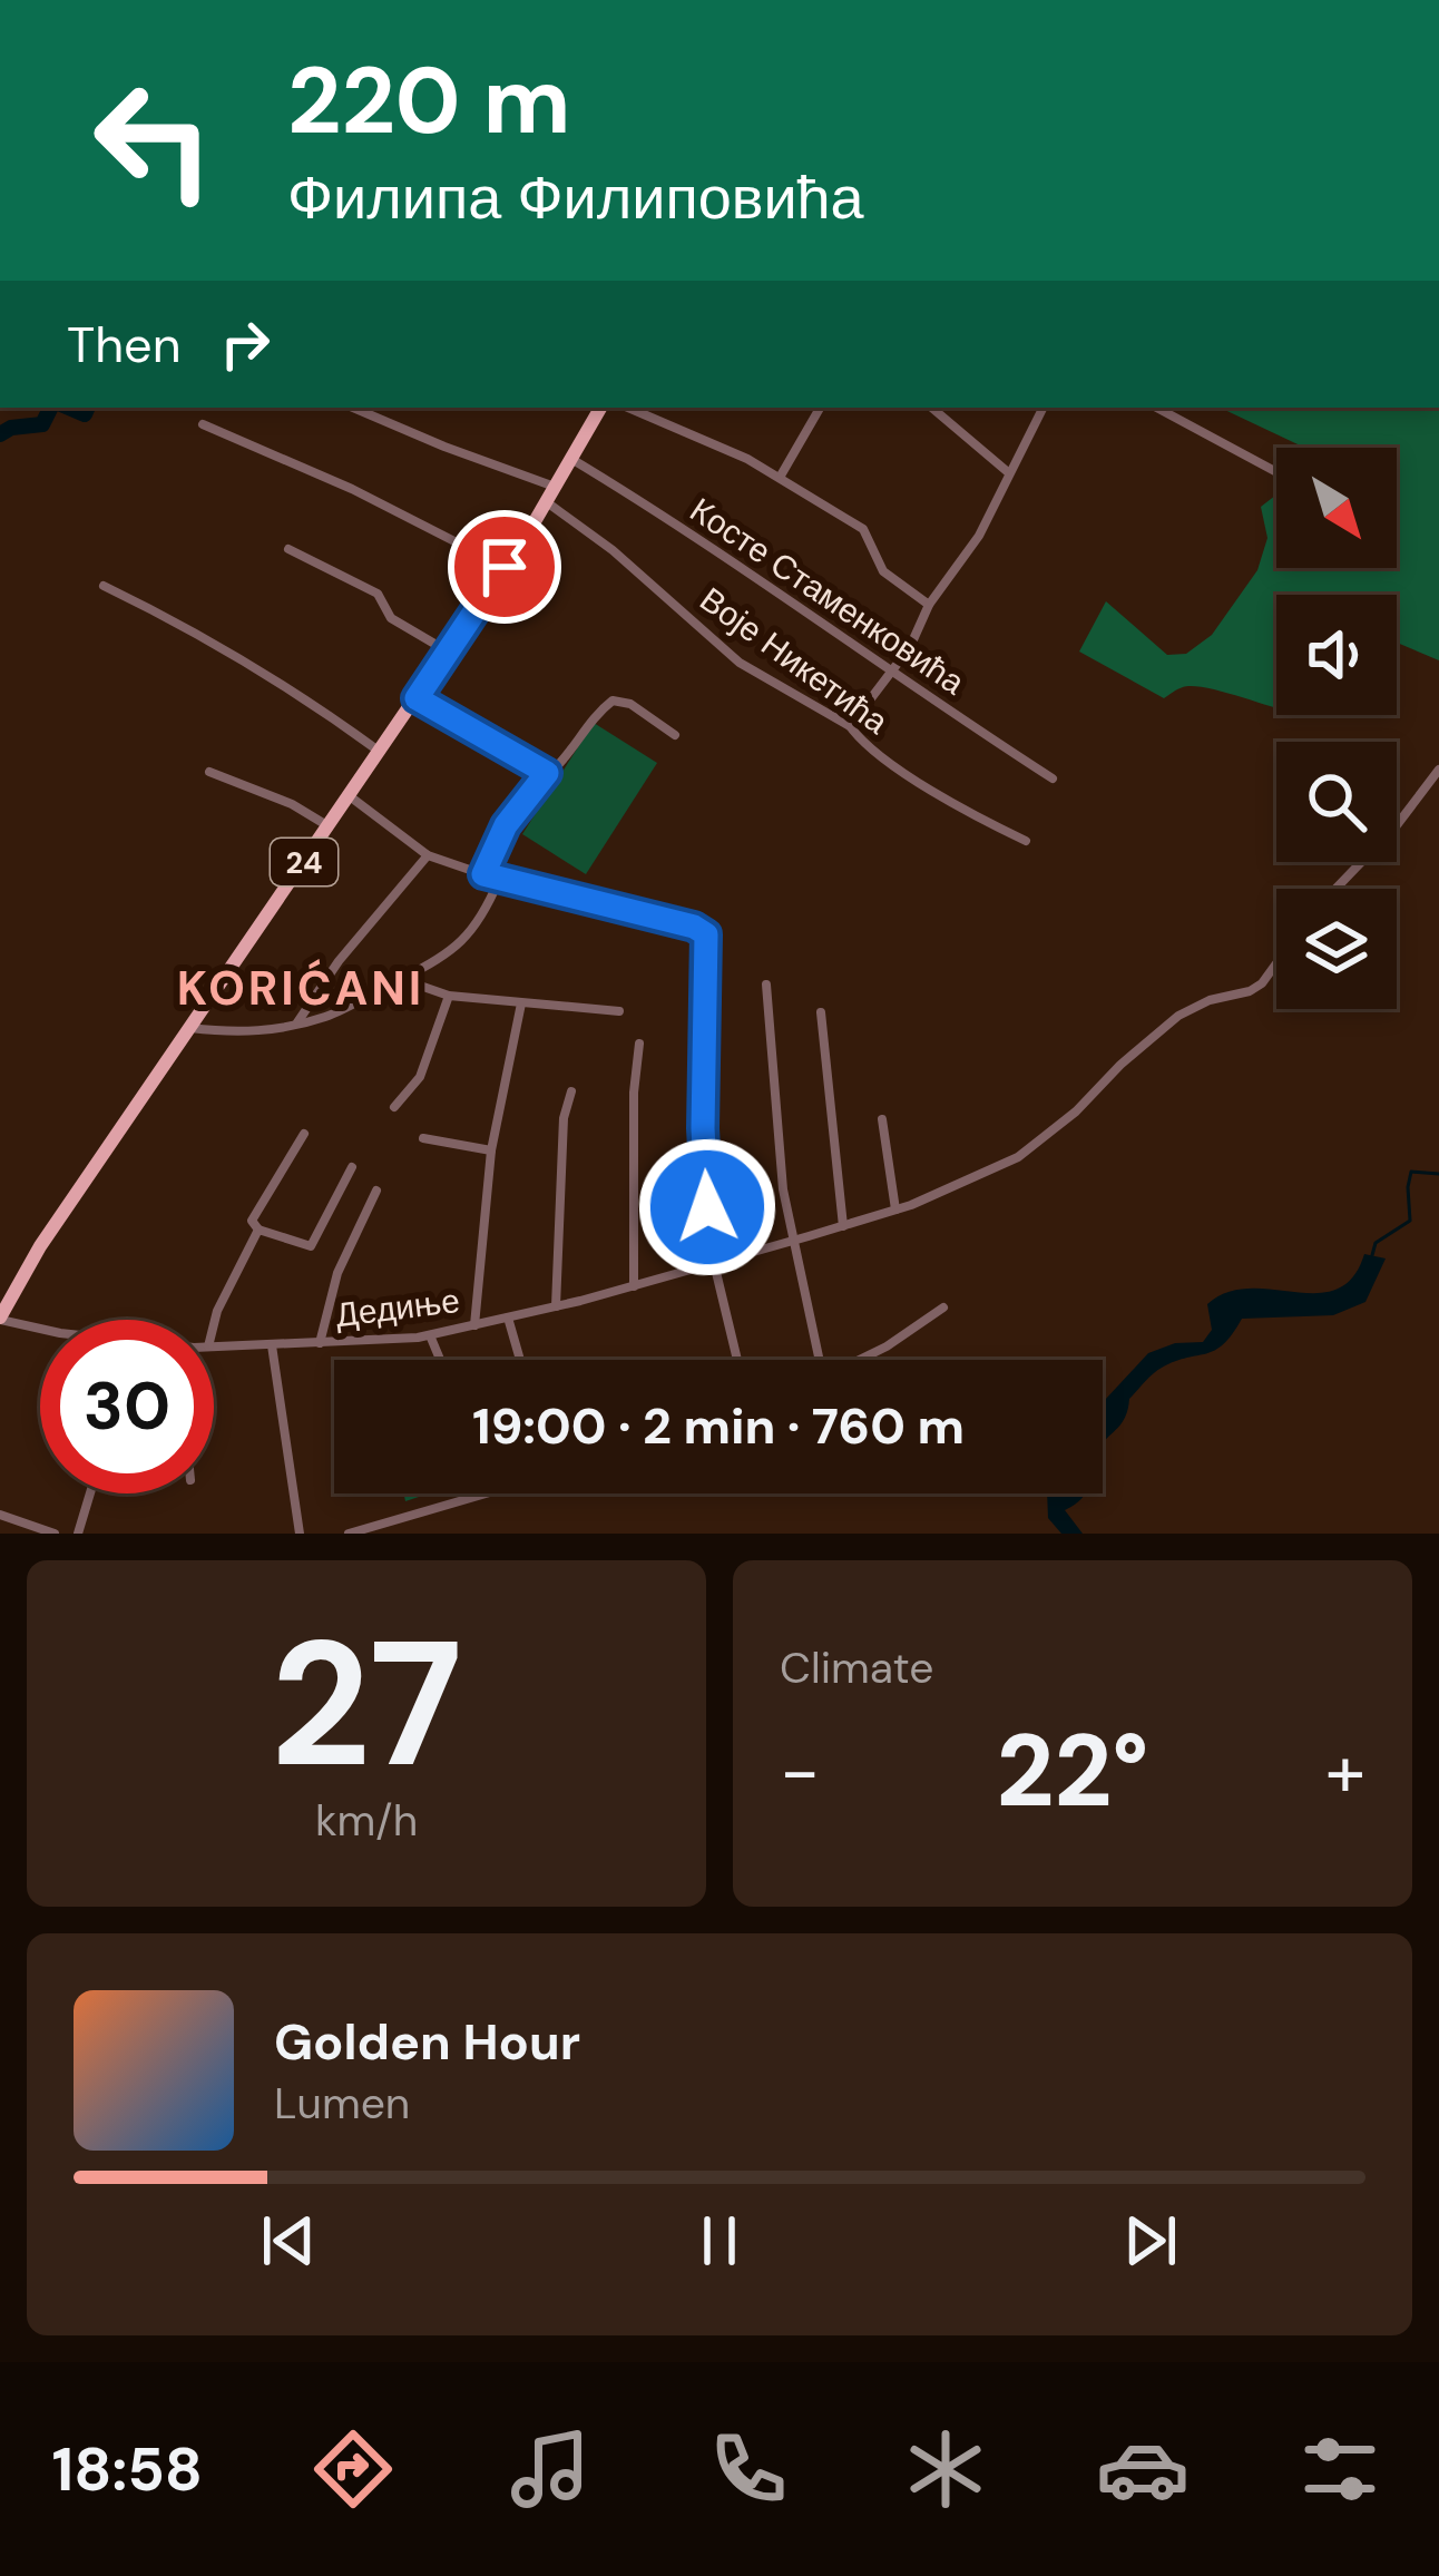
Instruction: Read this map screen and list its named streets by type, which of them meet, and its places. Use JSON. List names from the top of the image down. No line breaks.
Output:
{"streets":{"main road":["24"],"street":["Косте Стаменковића","Воје Никетића","Дедиње"]},"crossings":[["Косте Стаменковића","24"],["Воје Никетића","24"],["24","Дедиње"]],"districts":["KORIĆANI"],"north":"bottom right","page":{"turn":["220 m","Филипа Филиповића"],"then":"Then","limit":"30","trip":"19:00 · 2 min · 760 m","tile":[["27","km/h"],"Climate"],"heat":["−","22°","+"],"song":["Golden Hour","Lumen"],"tabs":"18:58"}}
